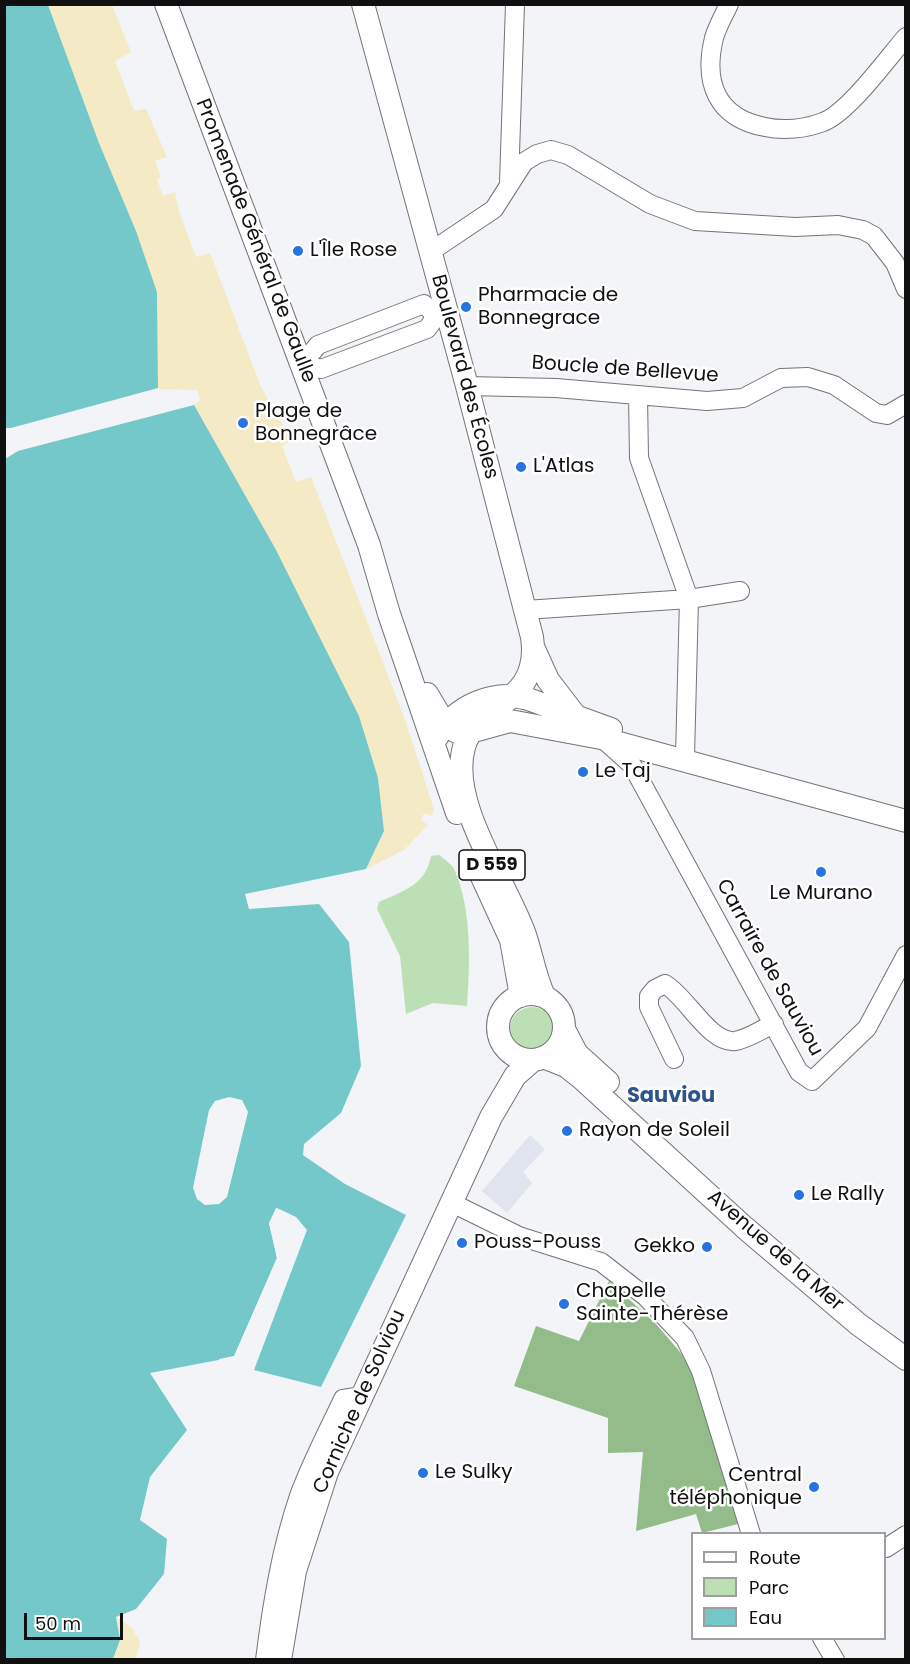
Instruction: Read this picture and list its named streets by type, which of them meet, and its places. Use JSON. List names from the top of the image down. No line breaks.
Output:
{"streets":{"main road":["Promenade Général de Gaulle","Boulevard des Écoles","D 559","Avenue de la Mer","Corniche de Solviou"],"street":["Boucle de Bellevue","Carraire de Sauviou"]},"crossings":[["Promenade Général de Gaulle","D 559"],["Boucle de Bellevue","Boulevard des Écoles"],["Boulevard des Écoles","D 559"],["D 559","Avenue de la Mer"],["D 559","Corniche de Solviou"],["Avenue de la Mer","Corniche de Solviou"]],"districts":["Sauviou"],"places":["L'Île Rose","Pharmacie de Bonnegrace","Plage de Bonnegrâce","L'Atlas","Le Taj","Le Murano","Rayon de Soleil","Le Rally","Pouss-Pouss","Gekko","Chapelle Sainte-Thérèse","Le Sulky","Central téléphonique"],"legend":["Route","Parc","Eau"],"scale_bar":"50 m"}
